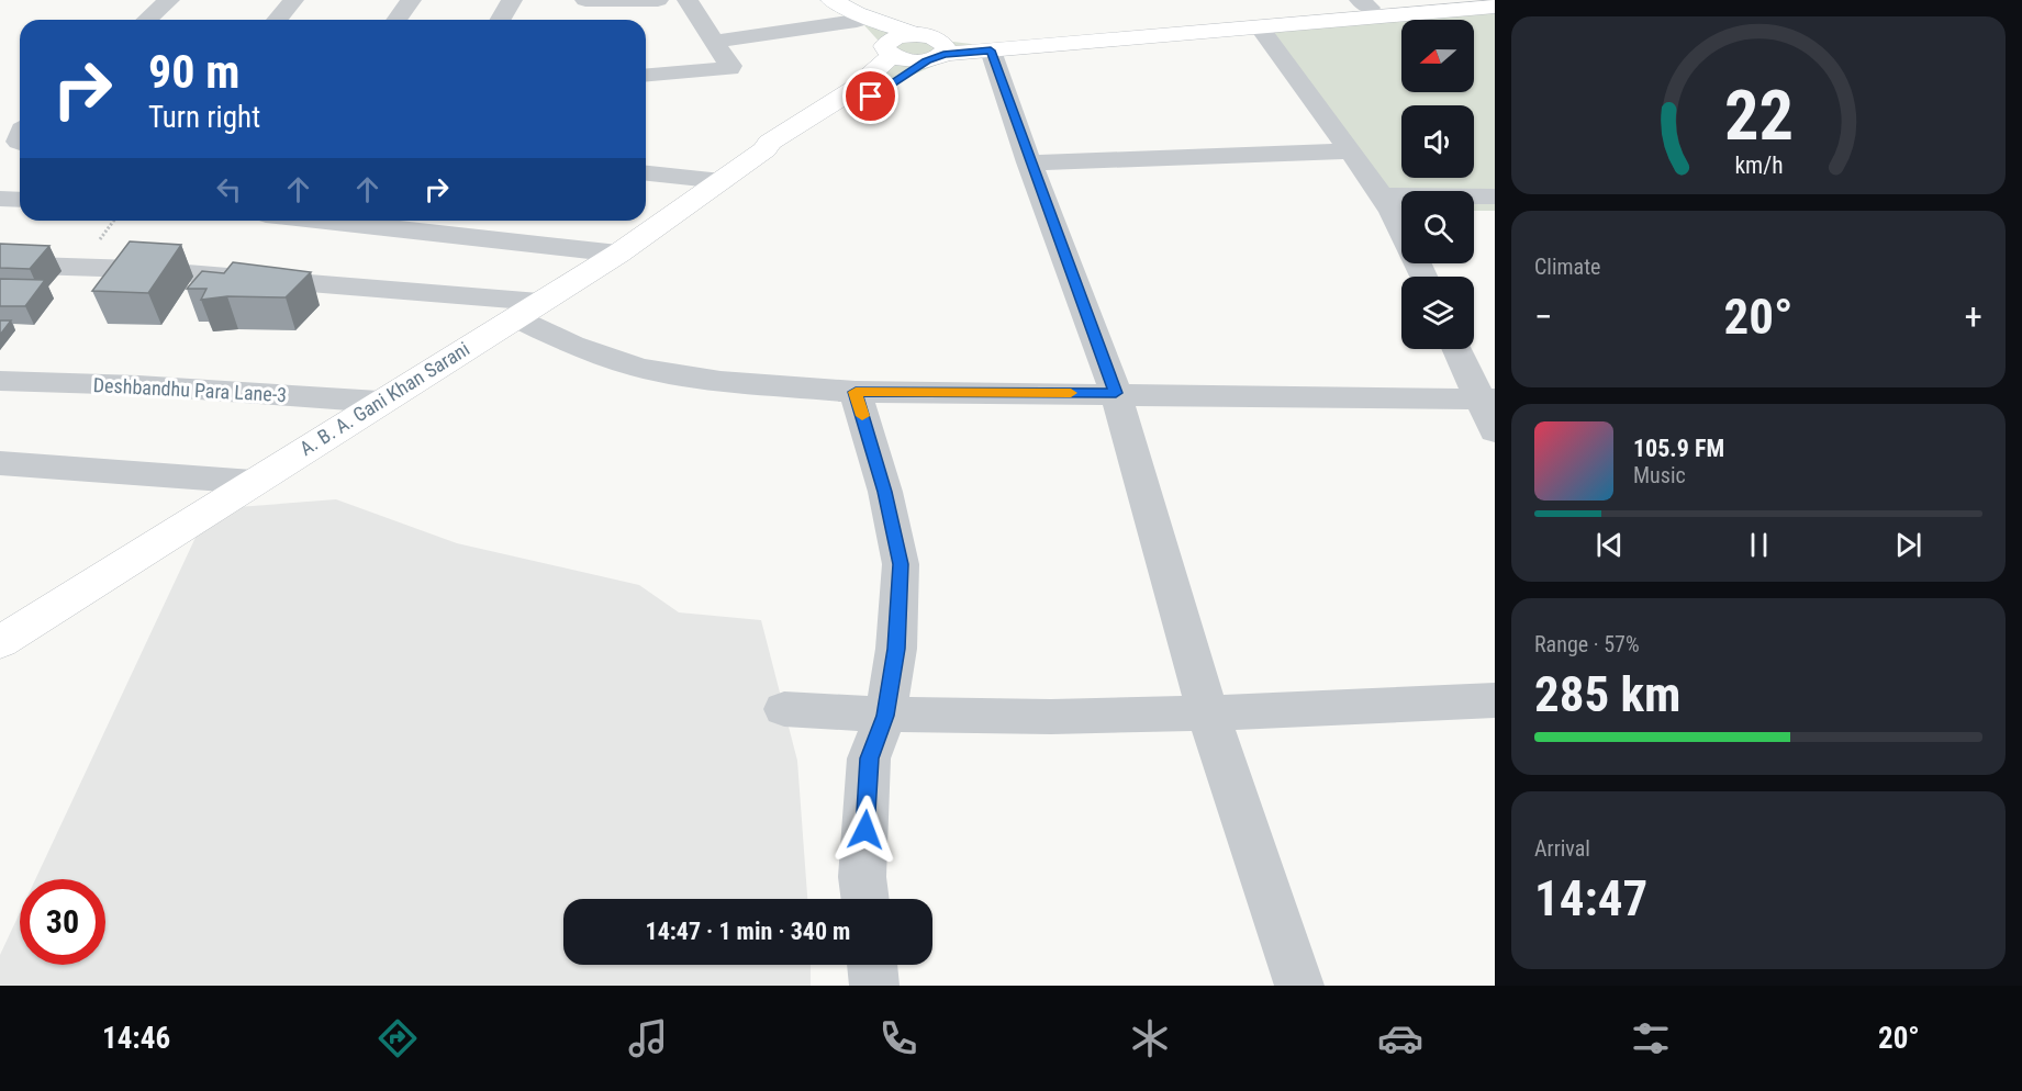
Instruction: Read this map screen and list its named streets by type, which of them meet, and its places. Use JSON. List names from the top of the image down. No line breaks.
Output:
{"streets":{"main road":["A. B. A. Gani Khan Sarani"],"street":["Deshbandhu Para Lane-3"]},"crossings":[["Deshbandhu Para Lane-3","A. B. A. Gani Khan Sarani"]],"north":"left","page":{"turn":["90 m","Turn right"],"tile":["Climate",["Range · 57%","285 km"],["Arrival","14:47"]],"heat":["−","20°","+"],"song":["105.9 FM","Music"],"limit":"30","trip":"14:47 · 1 min · 340 m","tabs":["14:46","20°"],"gauge":["22","km/h"]}}
